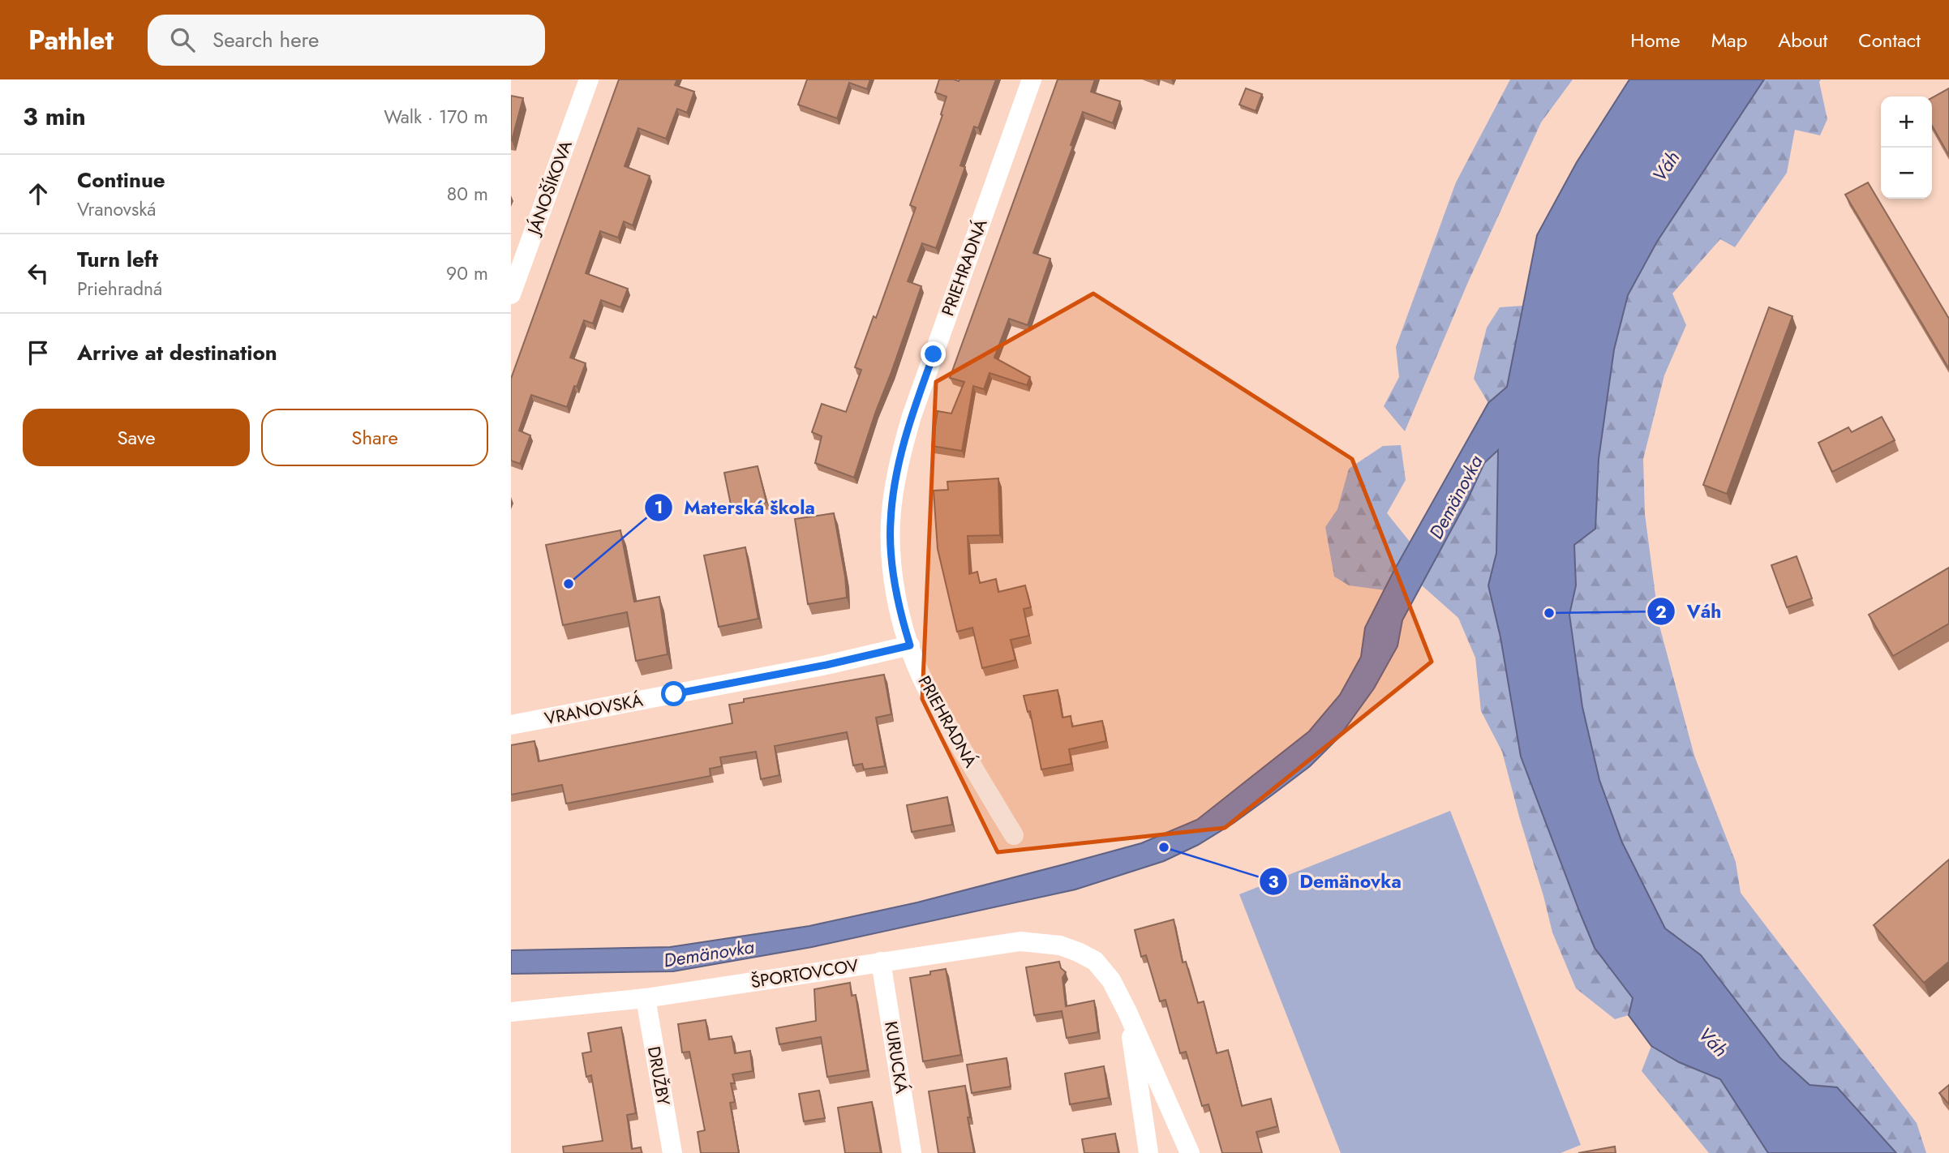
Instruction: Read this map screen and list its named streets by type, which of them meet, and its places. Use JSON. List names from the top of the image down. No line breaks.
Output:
{"streets":{"street":["JÁNOŠÍKOVA","PRIEHRADNÁ","VRANOVSKÁ","ŠPORTOVCOV","KURUCKÁ","DRUŽBY"]},"crossings":[["PRIEHRADNÁ","VRANOVSKÁ"],["ŠPORTOVCOV","KURUCKÁ"],["ŠPORTOVCOV","DRUŽBY"]],"water":["Váh","Demänovka"],"places":["Materská škola","Váh","Demänovka"],"page":{"header":"Pathlet","search":"Search here","nav":["Home","Map","About","Contact"],"heading":["3 min","Walk · 170 m"],"map_buttons":["+","−"],"list":[["Continue","Vranovská","80 m"],["Turn left","Priehradná","90 m"],"Arrive at destination"],"buttons":["Save","Share"]}}
